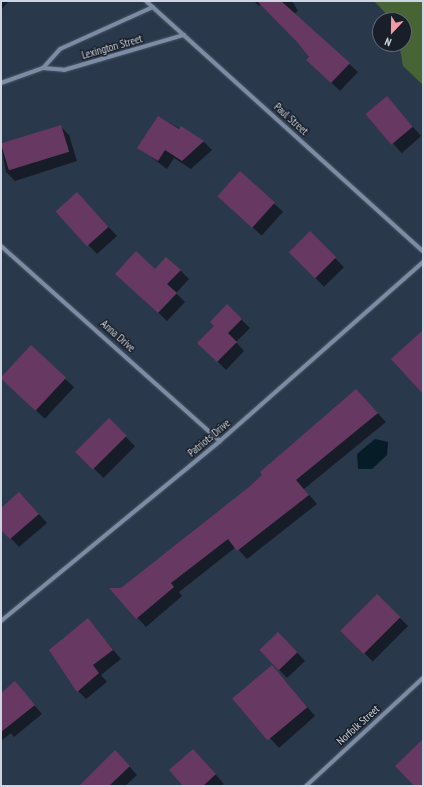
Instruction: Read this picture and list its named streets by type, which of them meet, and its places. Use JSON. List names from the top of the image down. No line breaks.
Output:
{"streets":{"street":["Lexington Street","Paul Street","Anna Drive","Patriots Drive","Norfolk Street"]},"crossings":[["Lexington Street","Paul Street"],["Anna Drive","Patriots Drive"]],"north":"bottom"}
